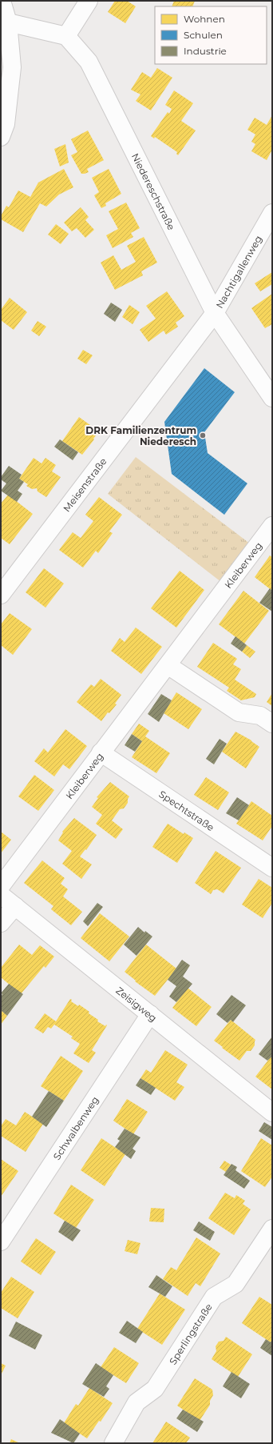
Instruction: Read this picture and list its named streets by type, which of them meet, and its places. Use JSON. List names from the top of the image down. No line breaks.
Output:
{"streets":{"street":["Niedereschstraße","Nachtigallenweg","Meisenstraße","Kleiberweg","Spechtstraße","Zeisigweg","Schwalbenweg","Sperlingstraße"]},"crossings":[["Niedereschstraße","Nachtigallenweg"],["Niedereschstraße","Meisenstraße"],["Nachtigallenweg","Meisenstraße"],["Kleiberweg","Spechtstraße"],["Zeisigweg","Schwalbenweg"]],"places":["DRK Familienzentrum Niederesch"],"legend":["Wohnen","Schulen","Industrie"]}
